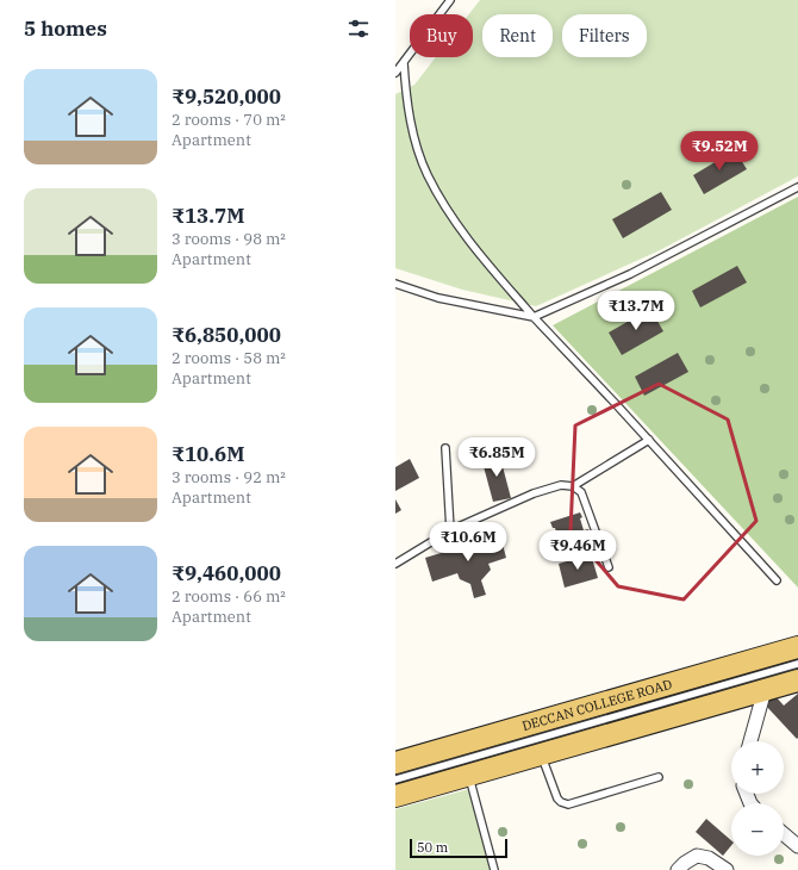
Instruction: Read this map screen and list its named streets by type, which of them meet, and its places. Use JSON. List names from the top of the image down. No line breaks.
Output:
{"streets":{"main road":["DECCAN COLLEGE ROAD"]},"scale_bar":"50 m","page":{"heading":"5 homes","chip":["Buy","Rent","Filters"],"list":[{"name":"₹9,520,000","note":"2 rooms · 70 m² · Apartment"},{"name":"₹13.7M","note":"3 rooms · 98 m² · Apartment"},{"name":"₹6,850,000","note":"2 rooms · 58 m² · Apartment"},{"name":"₹10.6M","note":"3 rooms · 92 m² · Apartment"},{"name":"₹9,460,000","note":"2 rooms · 66 m² · Apartment"}],"price":["₹9.52M","₹13.7M","₹6.85M","₹10.6M","₹9.46M"],"map_buttons":["+","−"],"scale":"50 m"}}
